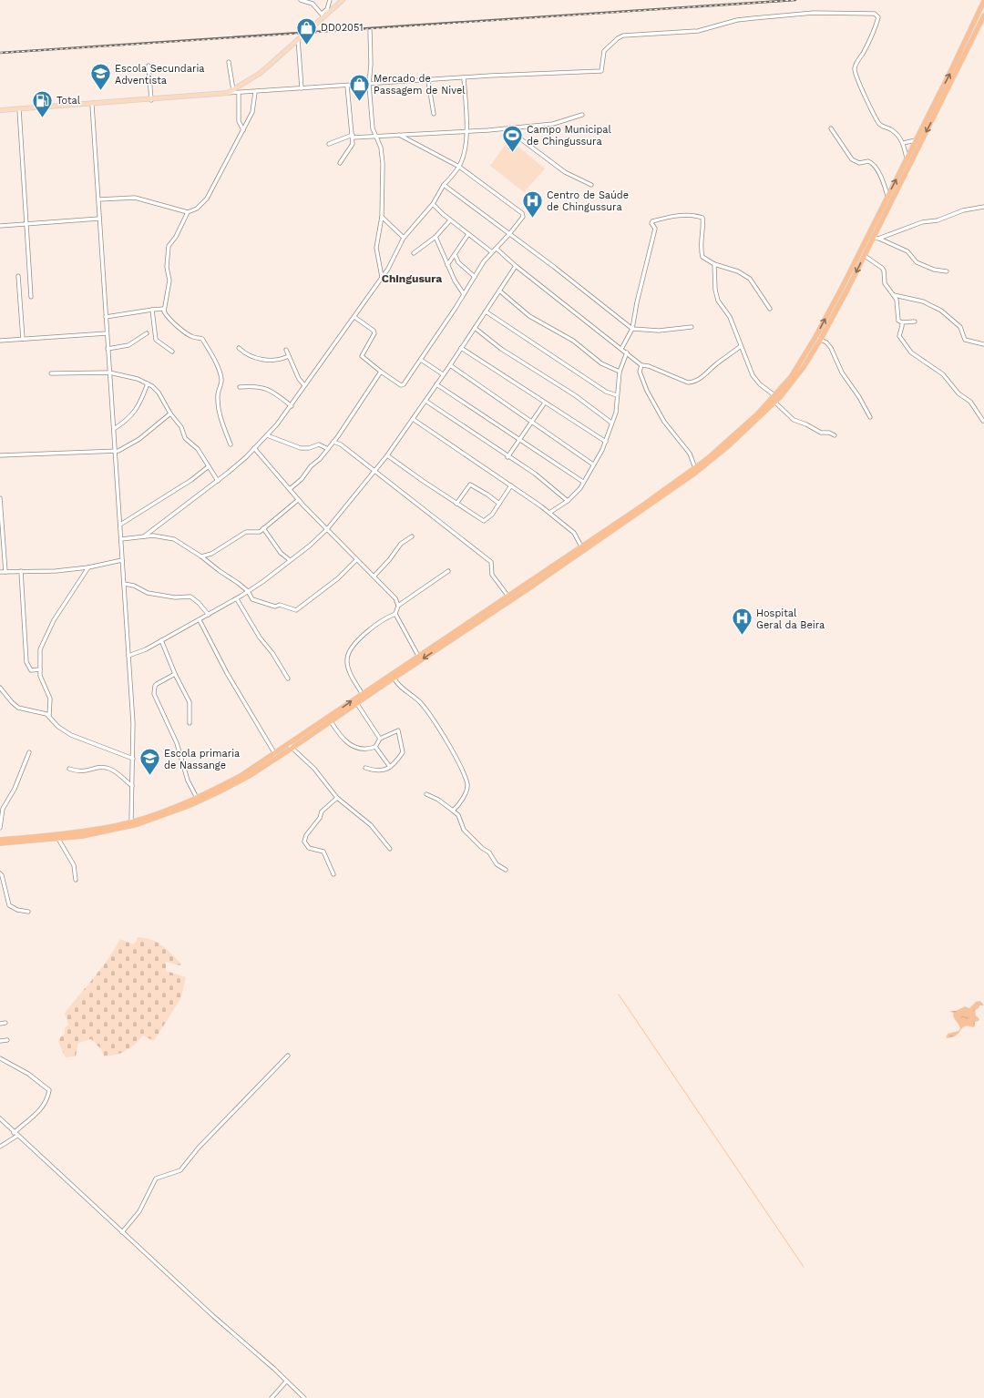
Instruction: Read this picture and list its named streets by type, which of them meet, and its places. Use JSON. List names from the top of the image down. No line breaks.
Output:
{"districts":["Chingusura"],"places":{"shop":["DD02051","Mercado de Passagem de Nivel"],"school or university":["Escola Secundaria Adventista","Escola primaria de Nassange"],"fuel station":["Total"],"sports":["Campo Municipal de Chingussura"],"hospital":["Centro de Saúde de Chingussura","Hospital Geral da Beira"]}}
